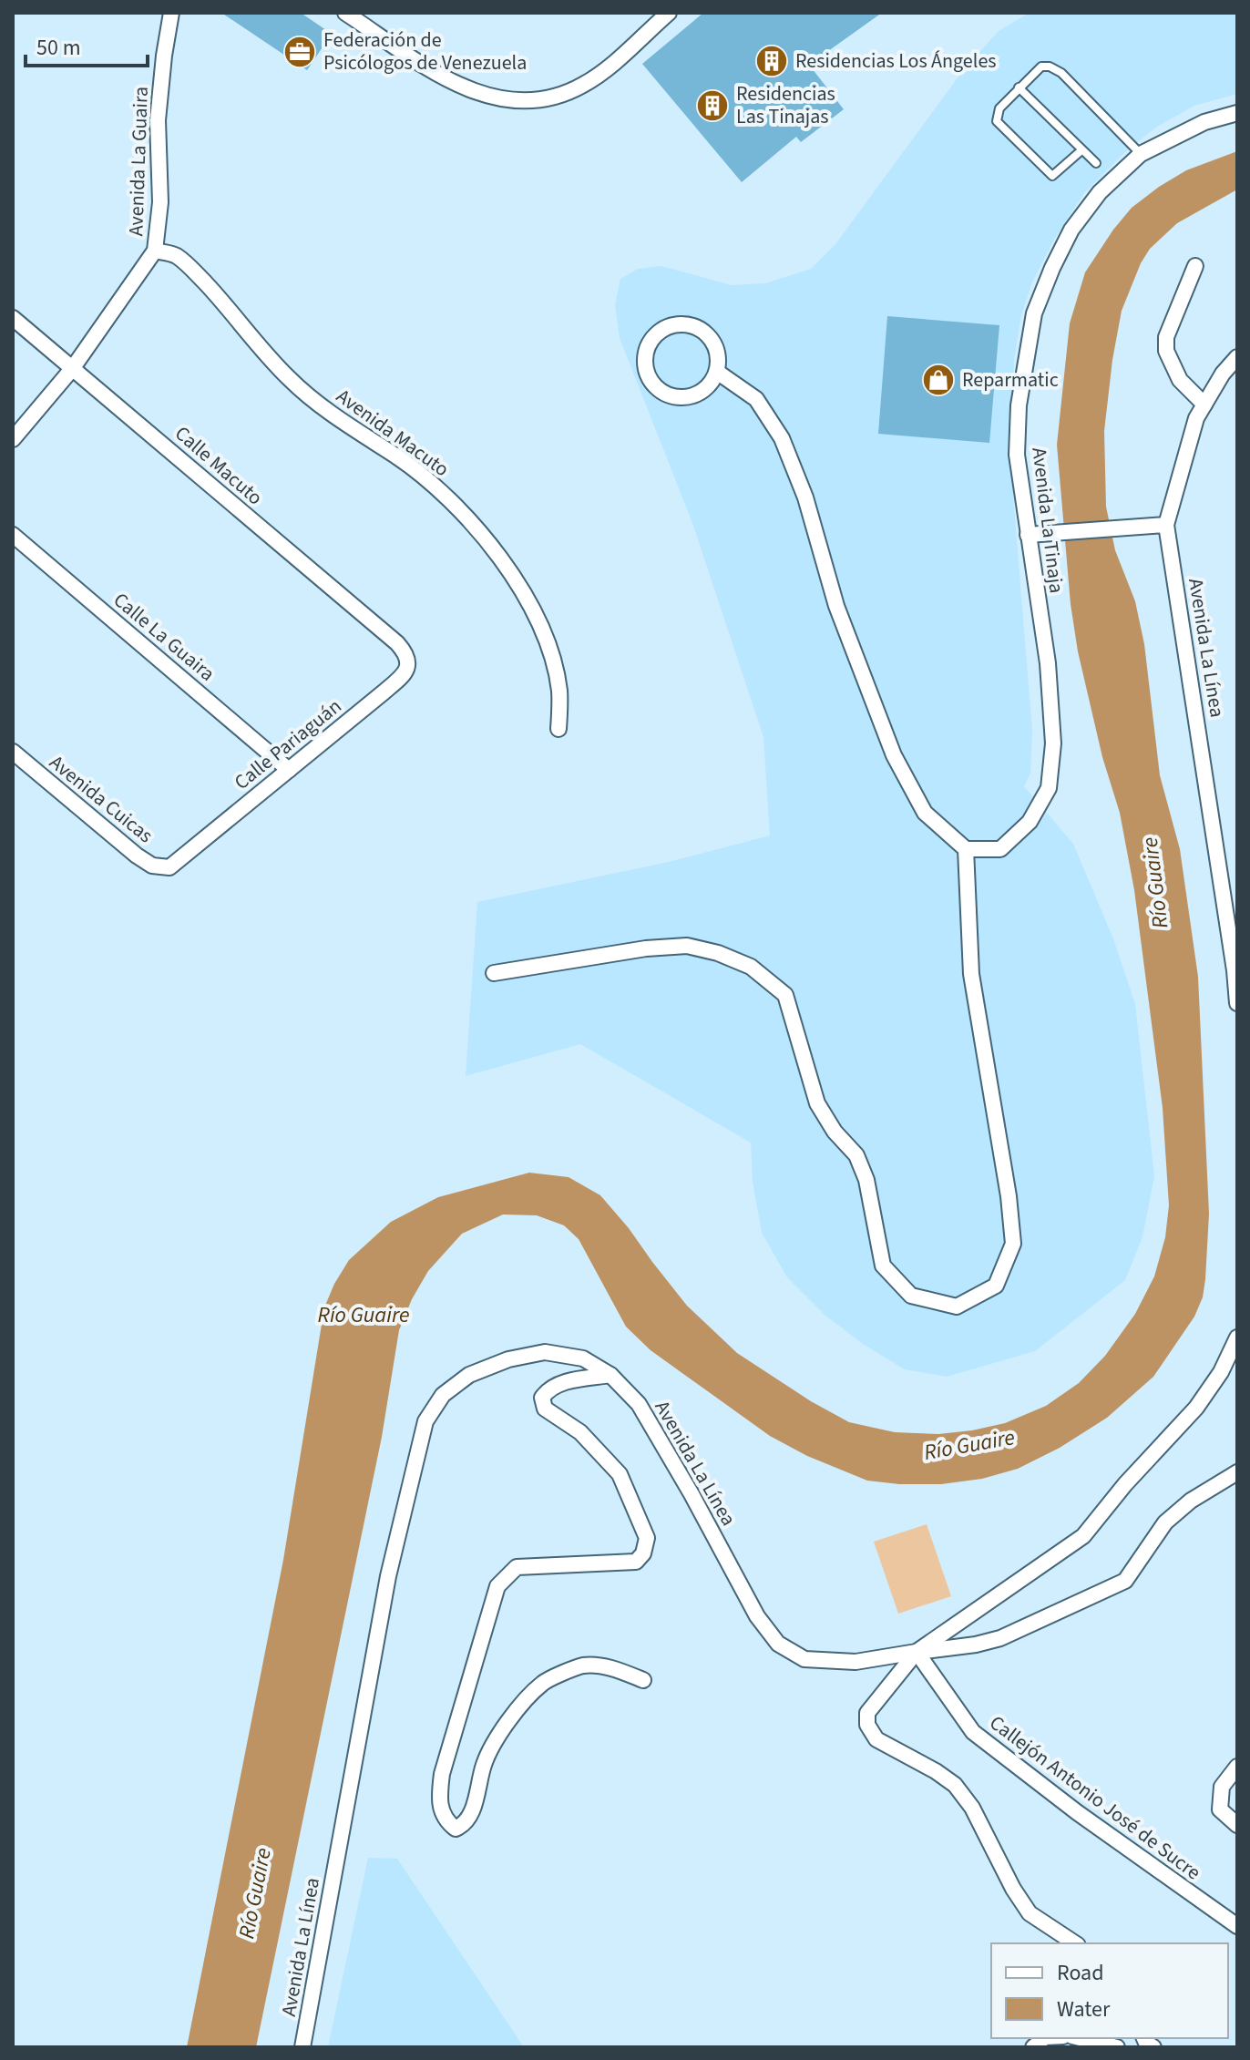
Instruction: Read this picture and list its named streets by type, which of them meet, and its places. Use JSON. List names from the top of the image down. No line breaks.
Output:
{"streets":{"street":["Avenida La Guaira","Avenida Macuto","Calle Macuto","Avenida La Tinaja","Calle La Guaira","Avenida La Línea","Calle Pariaguán","Avenida Cuicas","Callejón Antonio José de Sucre"]},"crossings":[["Avenida La Guaira","Avenida Macuto"],["Avenida La Guaira","Calle Macuto"],["Calle Macuto","Calle Pariaguán"],["Calle La Guaira","Calle Pariaguán"],["Avenida La Línea","Callejón Antonio José de Sucre"],["Calle Pariaguán","Avenida Cuicas"]],"water":["Río Guaire"],"places":{"office":["Federación de Psicólogos de Venezuela"],"building":["Residencias Los Ángeles","Residencias Las Tinajas"],"shop":["Reparmatic"]},"legend":["Road","Water"],"scale_bar":"50 m"}
